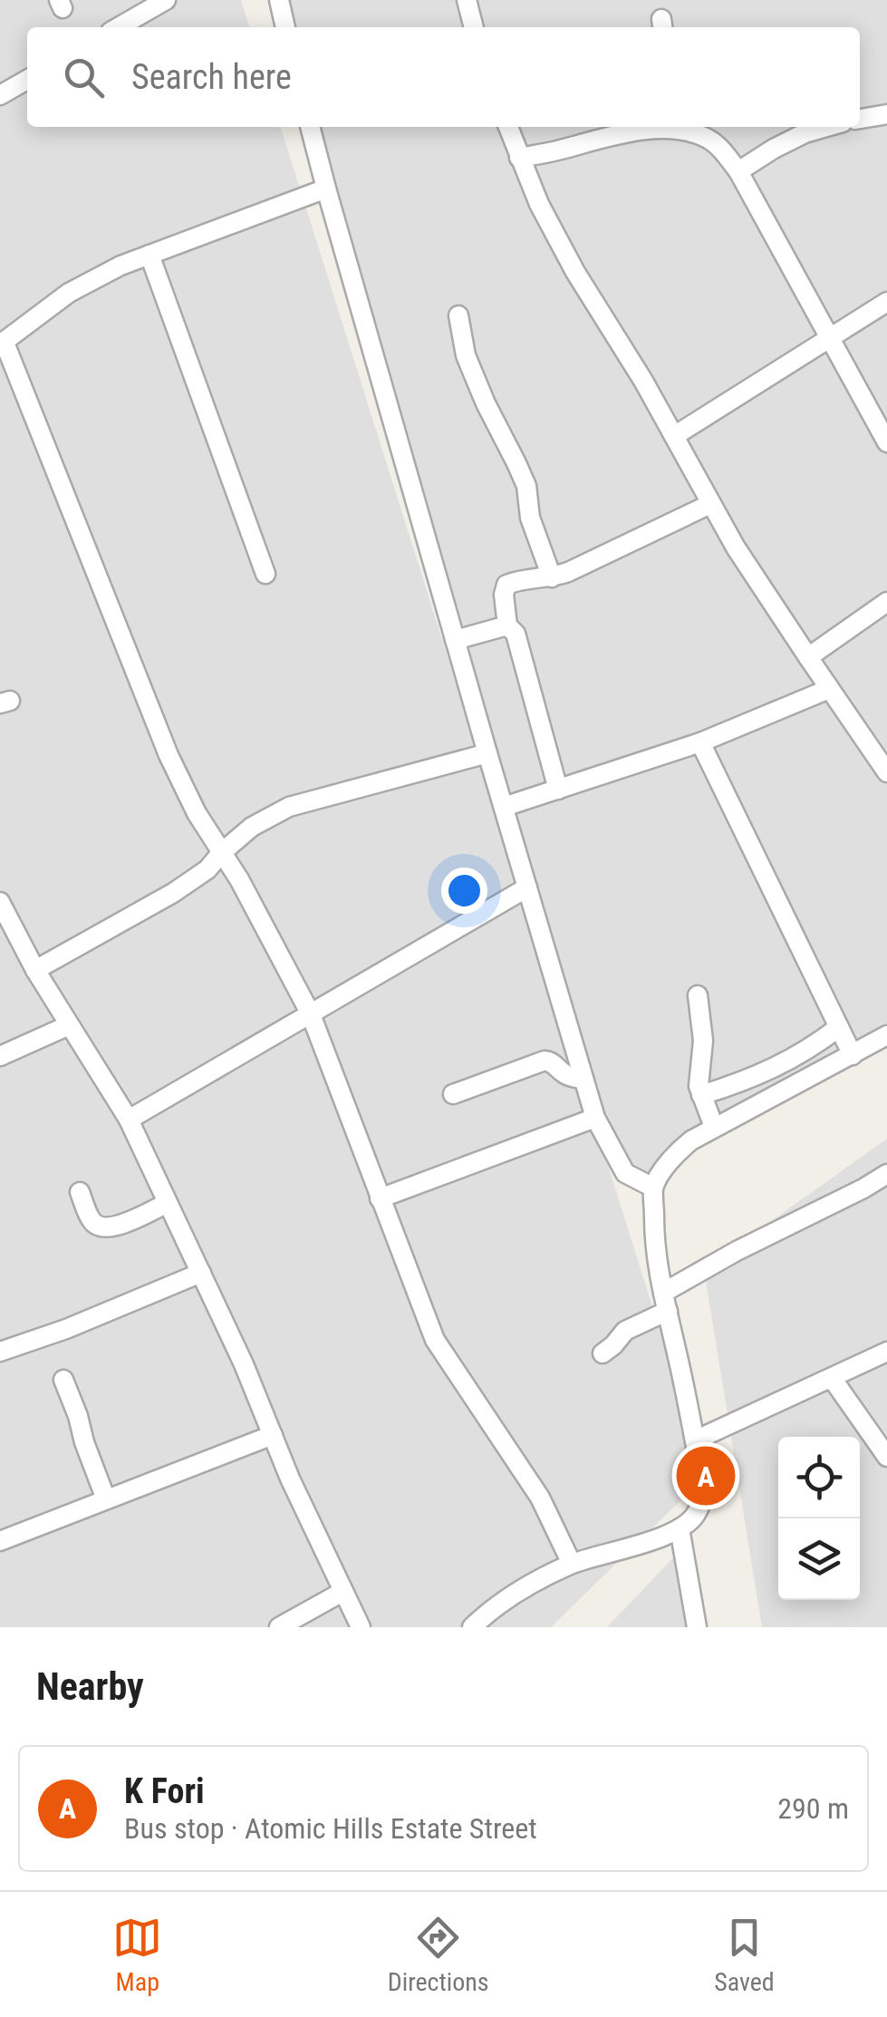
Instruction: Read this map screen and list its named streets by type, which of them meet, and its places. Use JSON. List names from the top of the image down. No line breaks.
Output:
{"page":{"search":"Search here","pins":"A","heading":"Nearby","list":[{"mark":"A","name":"K Fori","note":"Bus stop · Atomic Hills Estate Street","value":"290 m"}],"nav":["Map","Directions","Saved"]}}
